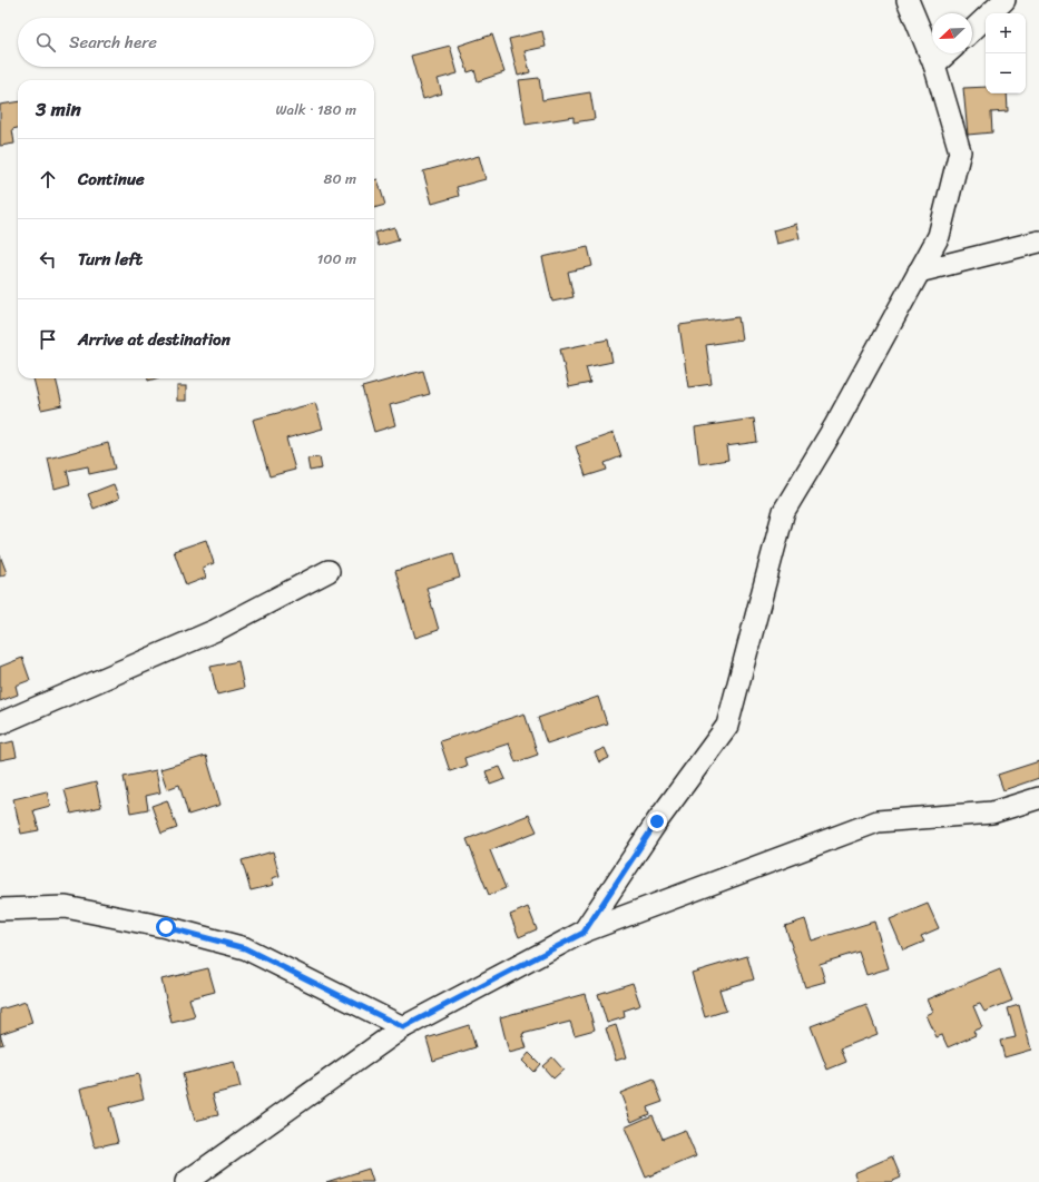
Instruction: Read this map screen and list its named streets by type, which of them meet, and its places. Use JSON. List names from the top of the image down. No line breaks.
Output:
{"north":"bottom left","page":{"map_buttons":["+","−"],"search":"Search here","heading":["3 min","Walk · 180 m"],"list":[["Continue","80 m"],["Turn left","100 m"],"Arrive at destination"]}}
